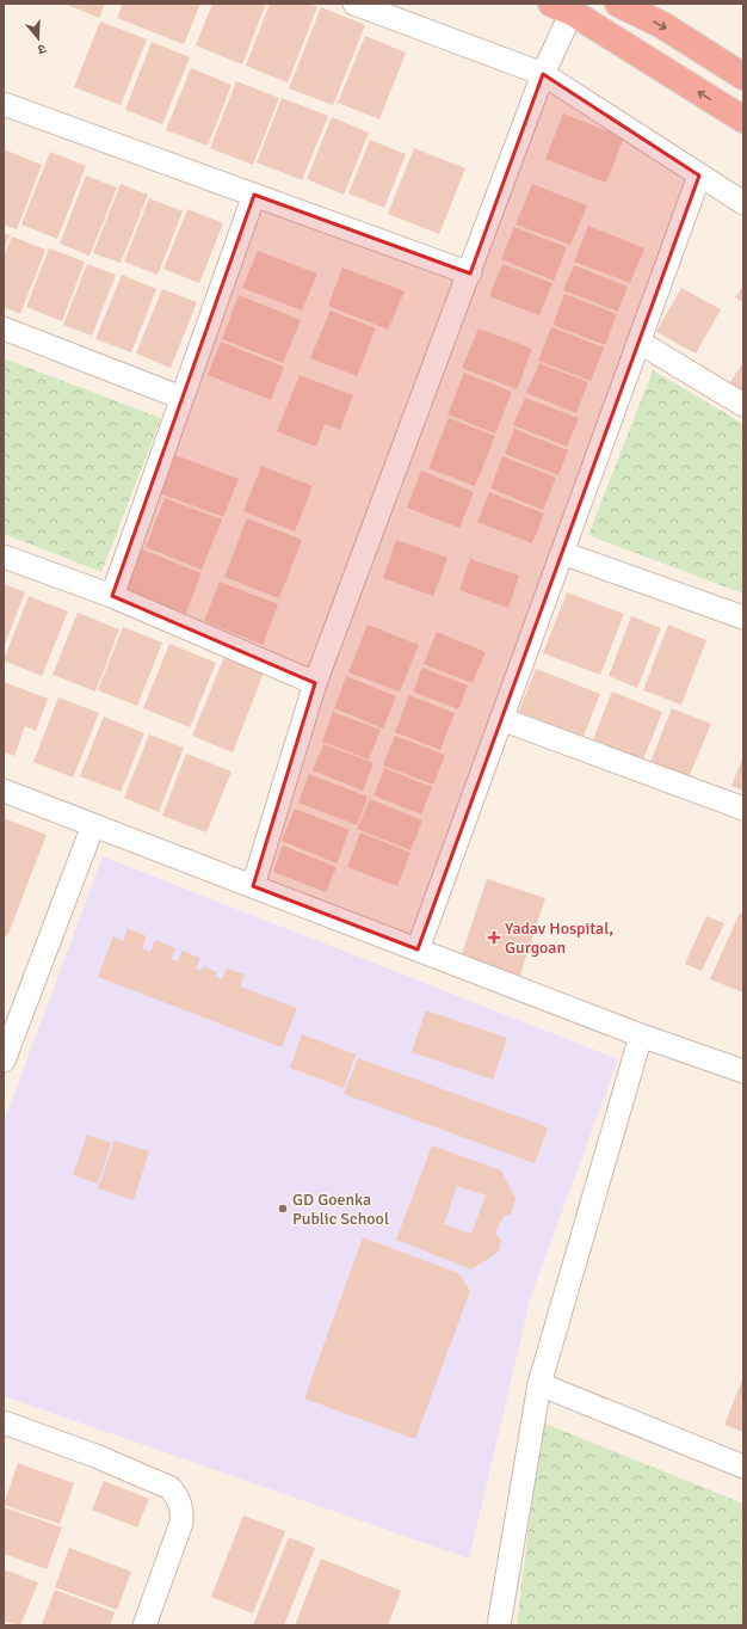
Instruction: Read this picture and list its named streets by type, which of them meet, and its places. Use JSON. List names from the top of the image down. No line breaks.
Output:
{"places":{"health":["Yadav Hospital, Gurgoan"],"other":["GD Goenka Public School"]},"north":"bottom"}
